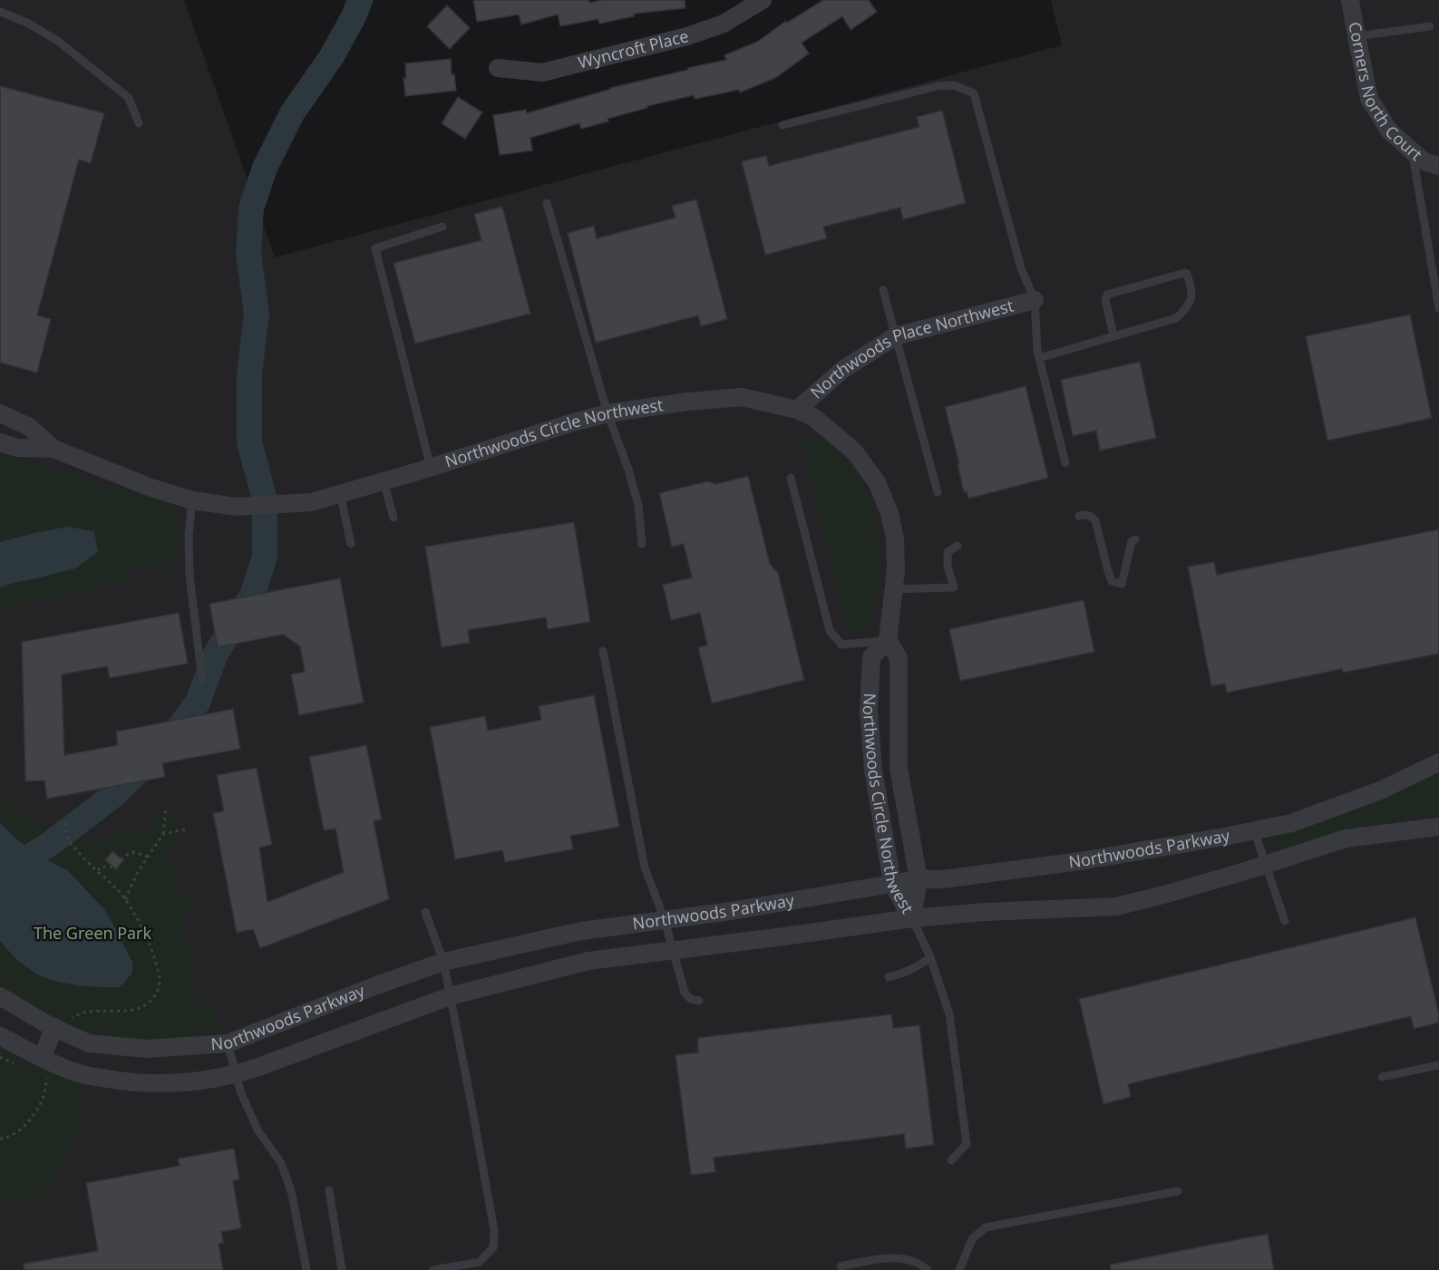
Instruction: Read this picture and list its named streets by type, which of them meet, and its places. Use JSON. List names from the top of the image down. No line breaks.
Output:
{"streets":{"street":["Wyncroft Place","Corners North Court","Northwoods Place Northwest","Northwoods Circle Northwest","Northwoods Parkway"]},"crossings":[["Northwoods Place Northwest","Northwoods Circle Northwest"],["Northwoods Circle Northwest","Northwoods Parkway"]],"parks":["The Green Park"]}
